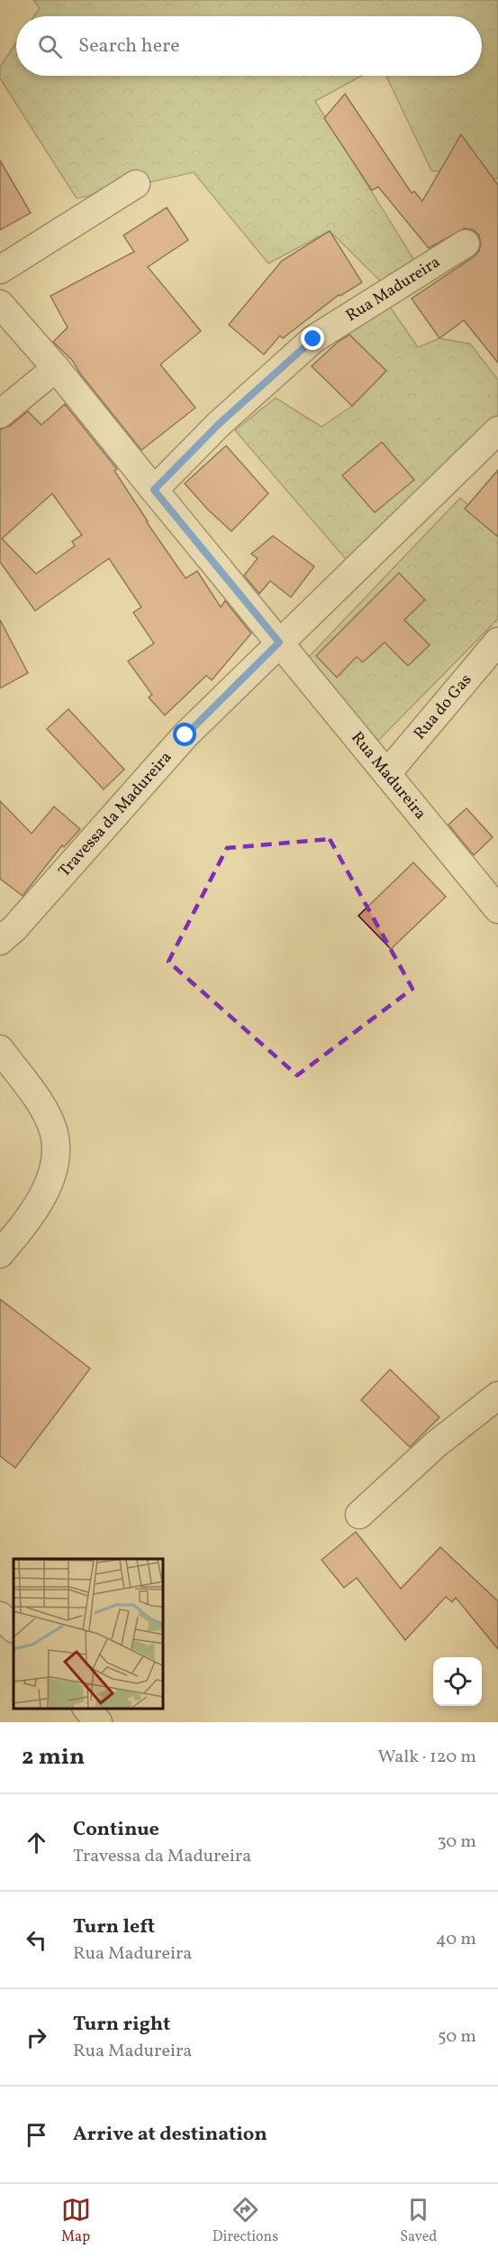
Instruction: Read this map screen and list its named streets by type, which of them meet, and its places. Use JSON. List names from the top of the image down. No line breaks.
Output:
{"streets":{"street":["Rua Madureira","Rua do Gas","Travessa da Madureira"]},"crossings":[["Rua Madureira","Rua do Gas"],["Rua Madureira","Travessa da Madureira"]],"page":{"search":"Search here","heading":["2 min","Walk · 120 m"],"list":[["Continue","Travessa da Madureira","30 m"],["Turn left","Rua Madureira","40 m"],["Turn right","Rua Madureira","50 m"],"Arrive at destination"],"nav":["Map","Directions","Saved"]}}
